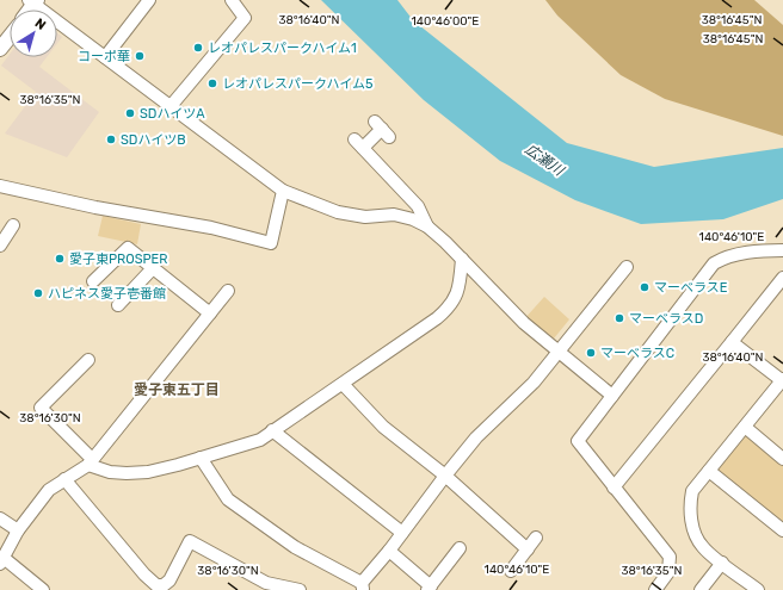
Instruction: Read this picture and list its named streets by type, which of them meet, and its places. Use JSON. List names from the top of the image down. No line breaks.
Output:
{"districts":["愛子東五丁目"],"water":["広瀬川"],"places":["レオパレスパークハイム1","コーポ華","レオパレスパークハイム5","SDハイツA","SDハイツB","愛子東PROSPER","マーベラスE","ハピネス愛子壱番館","マーベラスD","マーベラスC"],"north":"top right","coordinates":["38°16'40\"N","38°16'45\"N","140°46'00\"E","38°16'35\"N","140°46'10\"E","38°16'30\"N"]}
